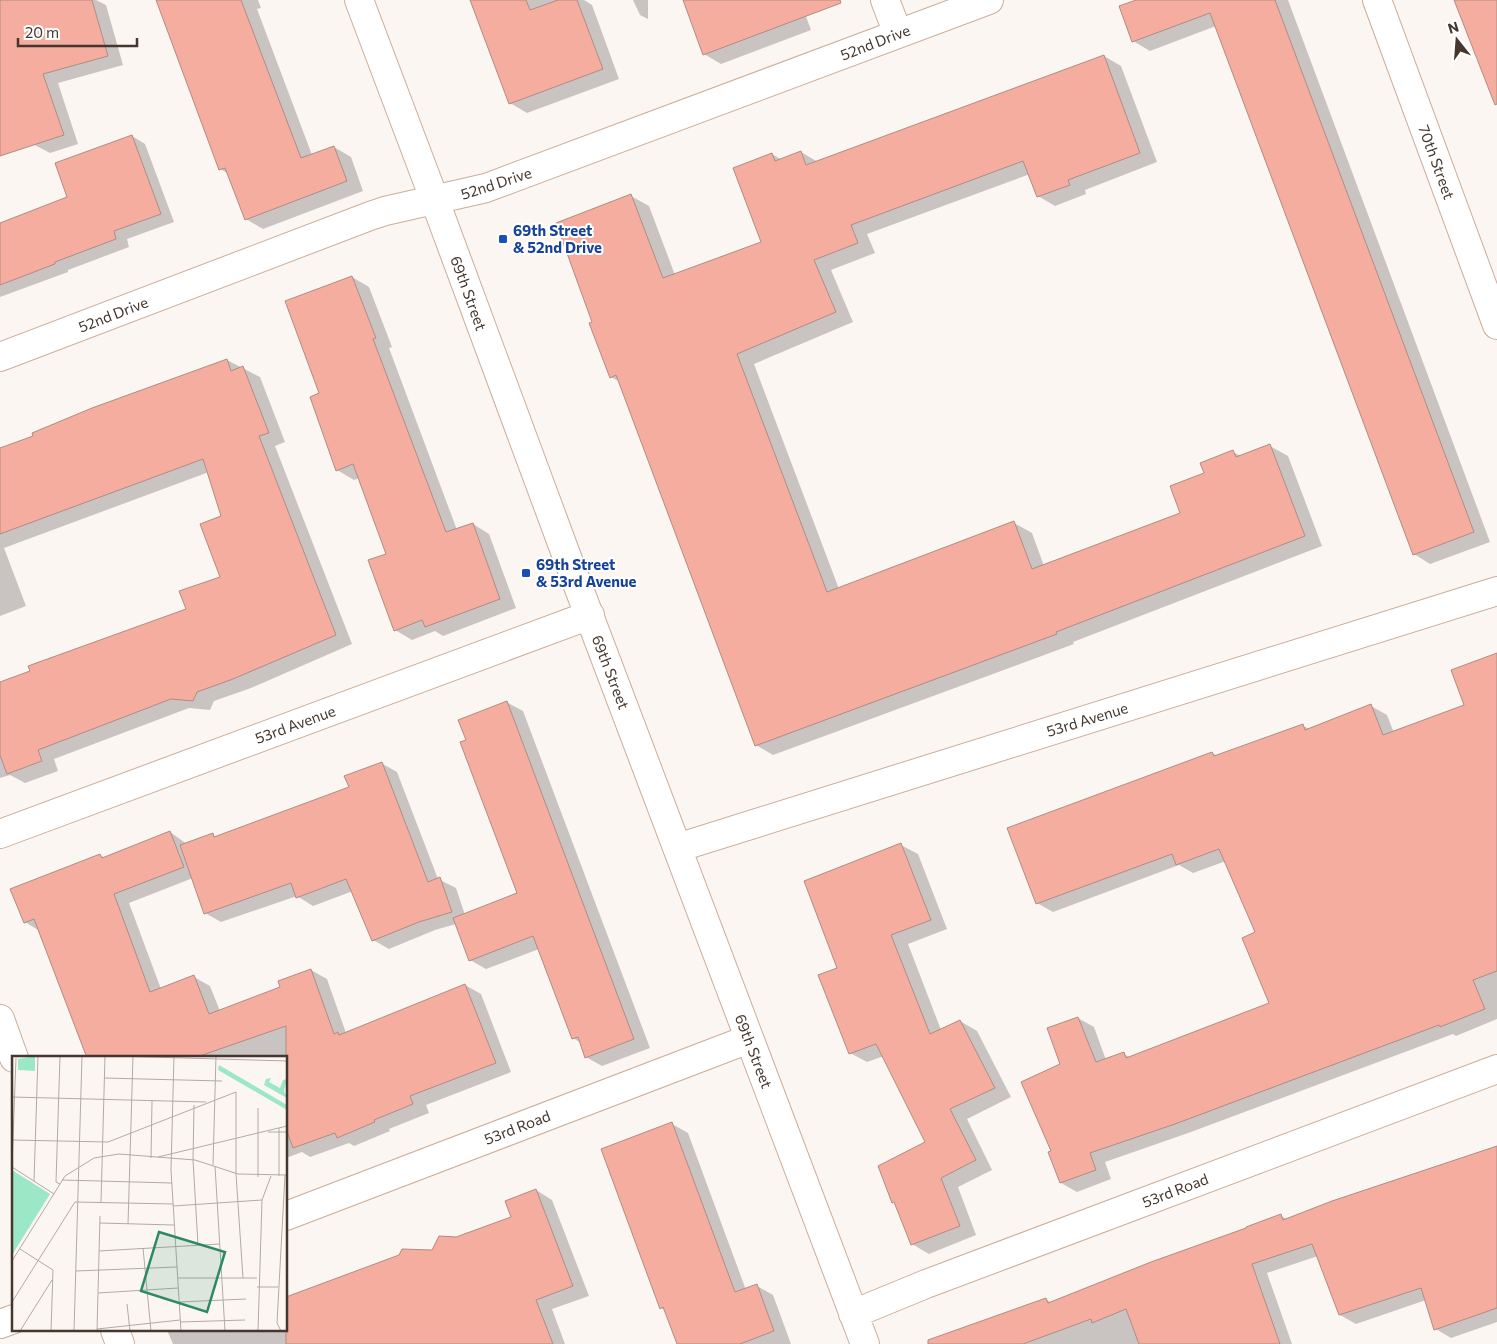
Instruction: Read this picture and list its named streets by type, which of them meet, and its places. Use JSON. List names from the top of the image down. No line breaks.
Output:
{"streets":{"street":["52nd Drive","70th Street","69th Street","53rd Avenue","53rd Road"]},"crossings":[["52nd Drive","69th Street"],["69th Street","53rd Avenue"],["69th Street","53rd Road"]],"places":{"transit":["69th Street & 52nd Drive","69th Street & 53rd Avenue"]},"scale_bar":"20 m","north":"top"}
